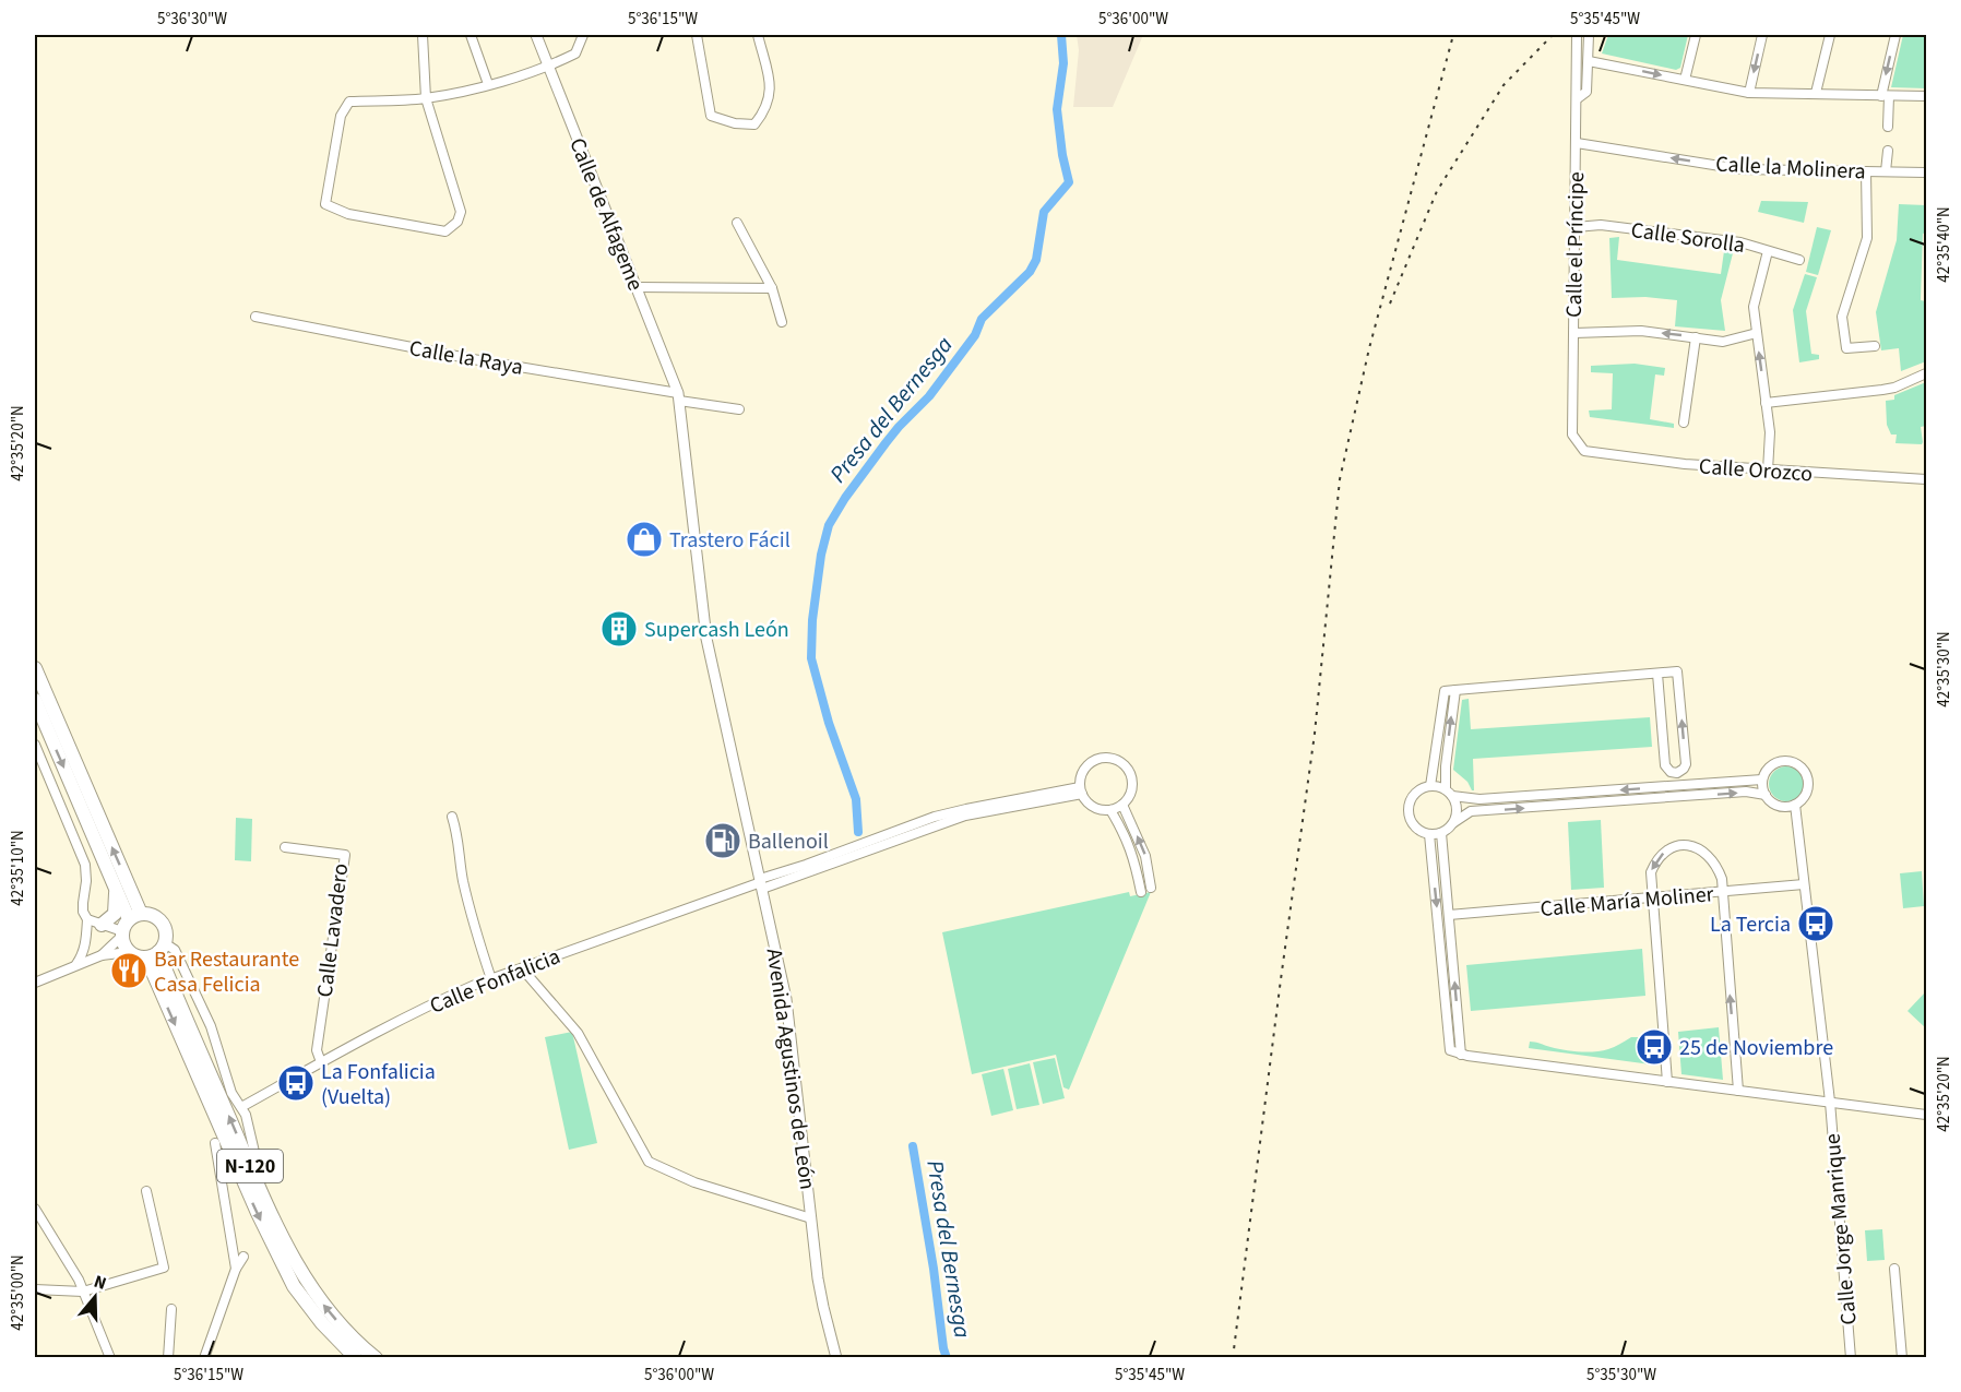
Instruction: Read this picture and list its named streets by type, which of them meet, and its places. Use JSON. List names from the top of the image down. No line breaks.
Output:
{"streets":{"highway":["N-120"],"street":["Calle la Molinera","Calle de Alfageme","Calle Sorolla","Calle el Príncipe","Calle la Raya","Calle Orozco","Calle María Moliner","Calle Lavadero","Calle Fonfalicia","Avenida Agustinos de León","Calle Jorge Manrique"]},"crossings":[["Calle la Molinera","Calle el Príncipe"],["Calle de Alfageme","Calle la Raya"],["Calle de Alfageme","Avenida Agustinos de León"],["Calle Sorolla","Calle el Príncipe"],["Calle el Príncipe","Calle Orozco"],["Calle la Raya","Avenida Agustinos de León"],["Calle María Moliner","Calle Jorge Manrique"],["Calle Lavadero","Calle Fonfalicia"],["Calle Fonfalicia","Avenida Agustinos de León"]],"one_way":["Calle la Molinera"],"water":["Presa del Bernesga"],"places":{"shop":["Trastero Fácil"],"building":["Supercash León"],"fuel station":["Ballenoil"],"bus stop":["La Tercia","25 de Noviembre","La Fonfalicia (Vuelta)"],"restaurant":["Bar Restaurante Casa Felicia"]},"north":"top","coordinates":["5°36'30\"W","5°36'15\"W","5°36'00\"W","5°35'45\"W","42°35'40\"N","42°35'20\"N","42°35'30\"N","42°35'10\"N","42°35'00\"N","5°35'30\"W"]}
